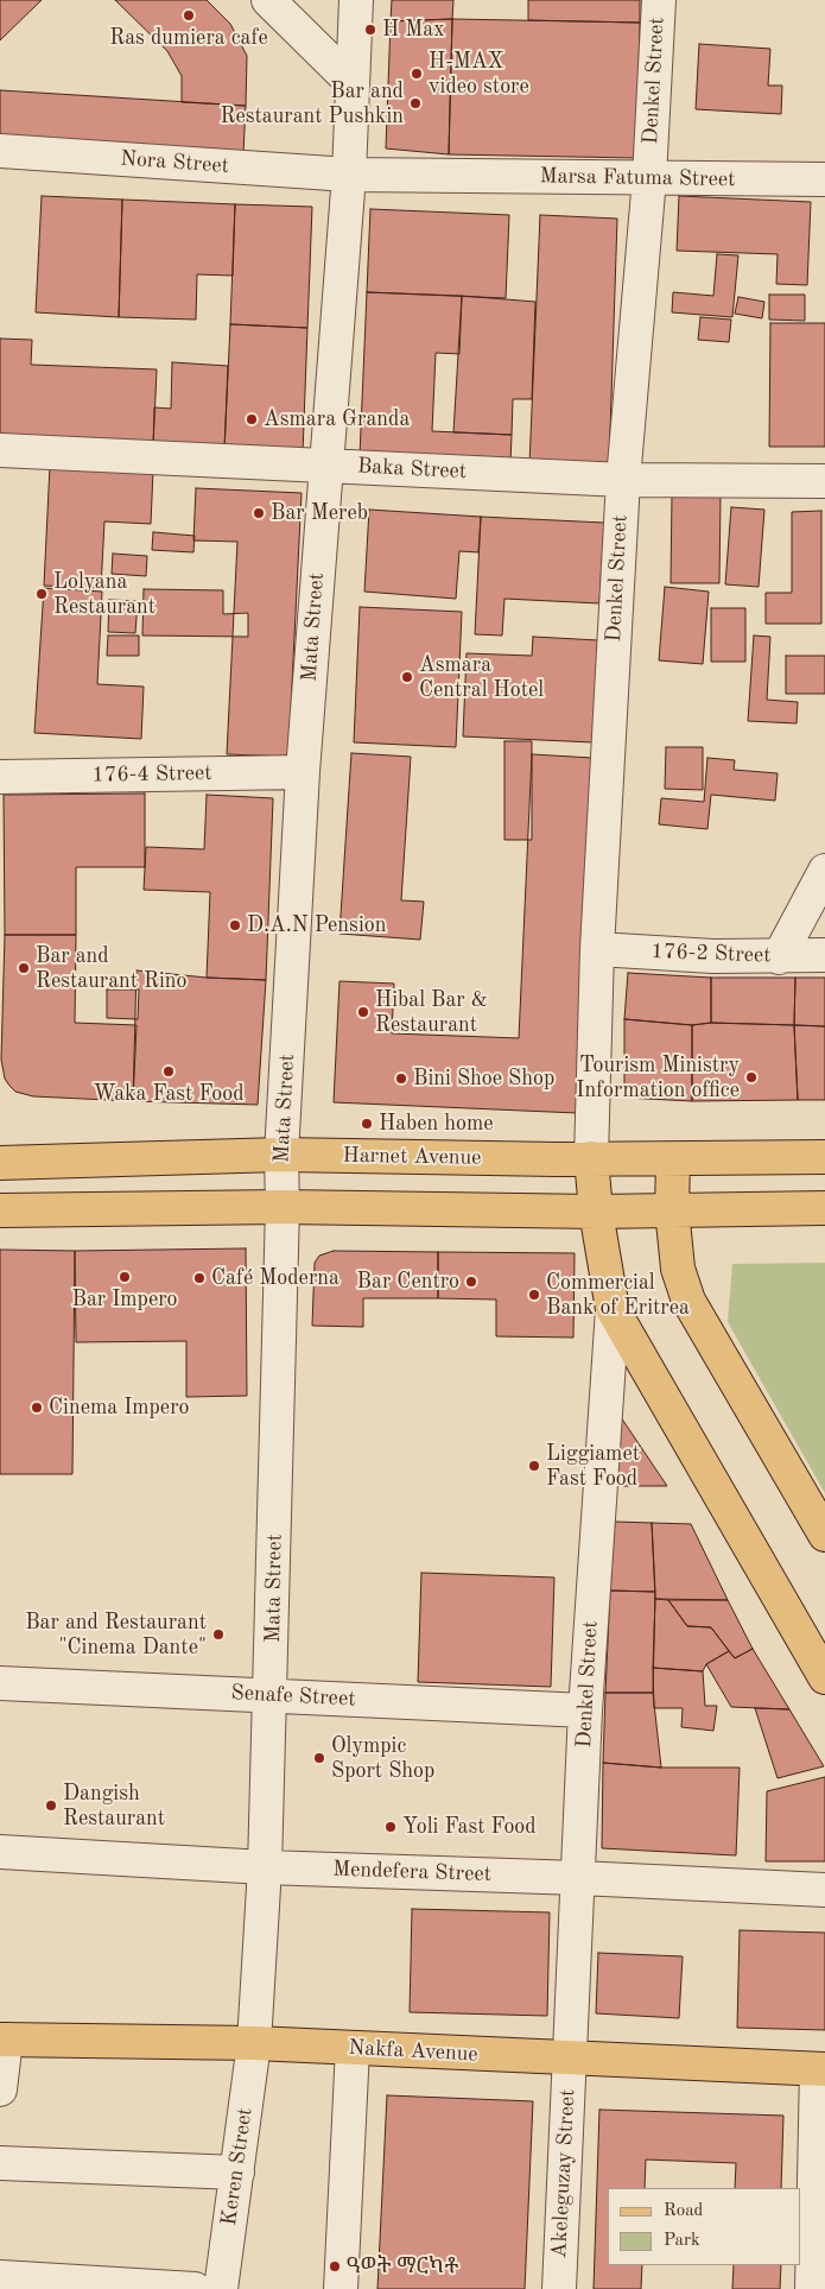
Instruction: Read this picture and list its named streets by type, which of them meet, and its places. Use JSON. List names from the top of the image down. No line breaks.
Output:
{"streets":{"main road":["Harnet Avenue","Nakfa Avenue"],"street":["Denkel Street","Nora Street","Marsa Fatuma Street","Baka Street","Mata Street","176-4 Street","176-2 Street","Senafe Street","Mendefera Street","Keren Street","Akeleguzay Street"]},"crossings":[["Denkel Street","Marsa Fatuma Street"],["Denkel Street","Baka Street"],["Denkel Street","176-2 Street"],["Denkel Street","Harnet Avenue"],["Denkel Street","Senafe Street"],["Denkel Street","Mendefera Street"],["Denkel Street","Nakfa Avenue"],["Denkel Street","Akeleguzay Street"],["Nora Street","Marsa Fatuma Street"],["Nora Street","Mata Street"],["Marsa Fatuma Street","Mata Street"],["Baka Street","Mata Street"],["Mata Street","176-4 Street"],["Mata Street","Harnet Avenue"],["Mata Street","Senafe Street"],["Mata Street","Mendefera Street"],["Mata Street","Nakfa Avenue"],["Mata Street","Keren Street"],["Nakfa Avenue","Keren Street"],["Nakfa Avenue","Akeleguzay Street"]],"places":["Ras dumiera cafe","H Max","H-MAX video store","Bar and Restaurant Pushkin","Asmara Granda","Bar Mereb","Lolyana Restaurant","Asmara Central Hotel","D.A.N Pension","Bar and Restaurant Rino","Hibal Bar & Restaurant","Waka Fast Food","Tourism Ministry Information office","Bini Shoe Shop","Haben home","Bar Impero","Café Moderna","Bar Centro","Commercial Bank of Eritrea","Cinema Impero","Liggiamet Fast Food","Bar and Restaurant \"Cinema Dante\"","Olympic Sport Shop","Dangish Restaurant","Yoli Fast Food","ዓወት ማርካቶ"],"legend":["Road","Park"]}
